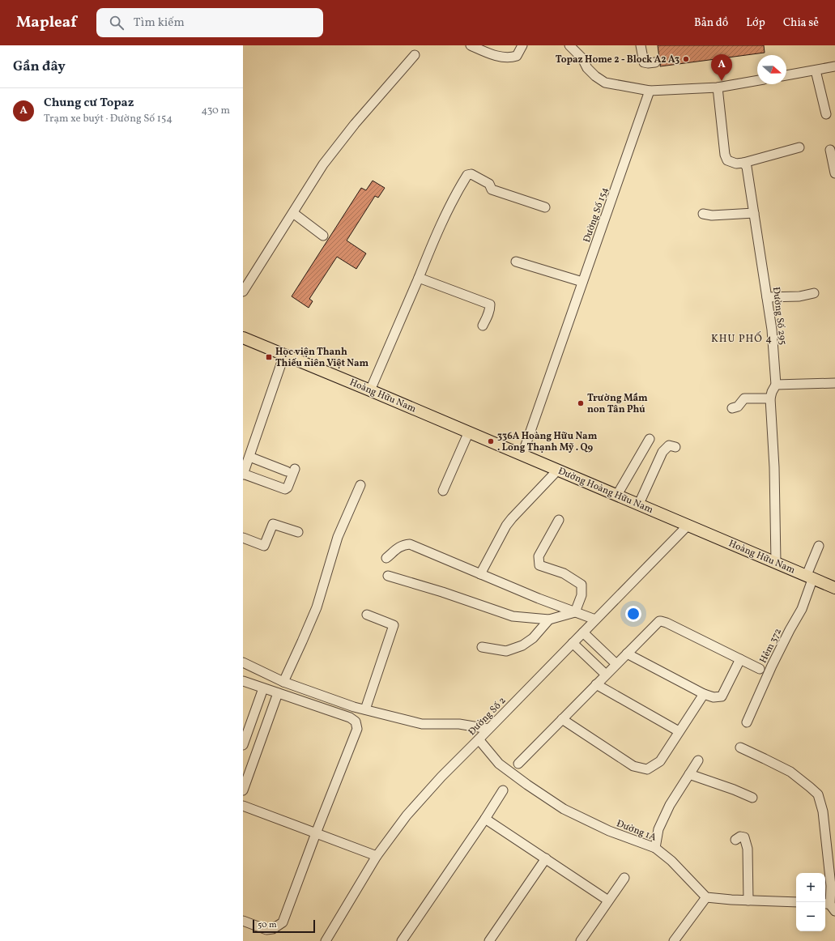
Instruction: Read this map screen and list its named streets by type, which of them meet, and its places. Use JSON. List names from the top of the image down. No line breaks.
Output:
{"streets":{"main road":["Hoàng Hữu Nam","Đường Hoàng Hữu Nam"],"street":["Đường Số 154","Đường Số 295","Hẻm 372","Đường Số 2","Đường 1A"]},"crossings":[["Đường Số 154","Hoàng Hữu Nam"],["Đường Số 154","Đường Hoàng Hữu Nam"],["Đường Số 295","Hoàng Hữu Nam"],["Hoàng Hữu Nam","Đường Hoàng Hữu Nam"],["Hoàng Hữu Nam","Hẻm 372"],["Hoàng Hữu Nam","Đường Số 2"],["Đường Hoàng Hữu Nam","Đường Số 2"],["Đường Số 2","Đường 1A"]],"districts":["KHU PHỐ 4"],"places":{"other":["Topaz Home 2 - Block A2 A3","Trường Mầm non Tân Phú","336A Hoàng Hữu Nam . Long Thạnh Mỹ . Q9"],"transit":["Học viện Thanh Thiếu niên Việt Nam"]},"scale_bar":"50 m","north":"right","page":{"header":"Mapleaf","search":"Tìm kiếm","nav":["Bản đồ","Lớp","Chia sẻ"],"heading":"Gần đây","pins":"A","list":[{"mark":"A","name":"Chung cư Topaz","note":"Trạm xe buýt · Đường Số 154","value":"430 m"}],"map_buttons":["+","−"],"scale":"50 m"}}
